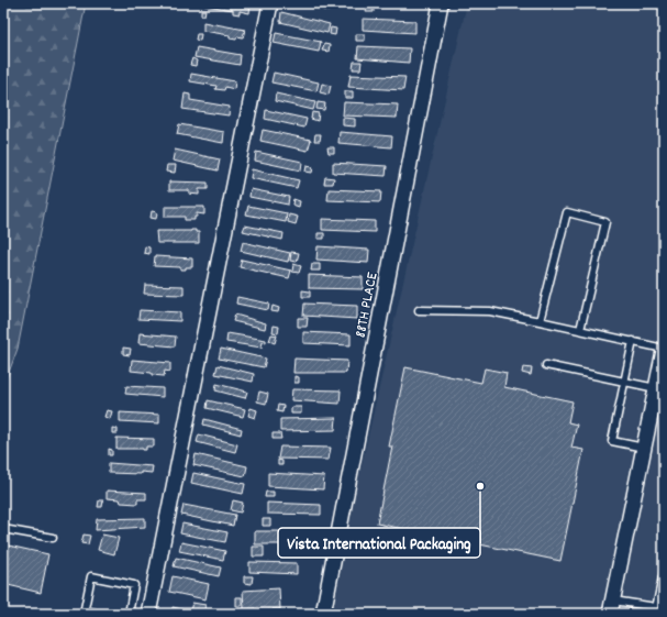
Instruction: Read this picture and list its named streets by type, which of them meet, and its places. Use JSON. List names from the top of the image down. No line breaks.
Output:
{"streets":{"street":["88TH PLACE"]},"places":["Vista International Packaging"]}
